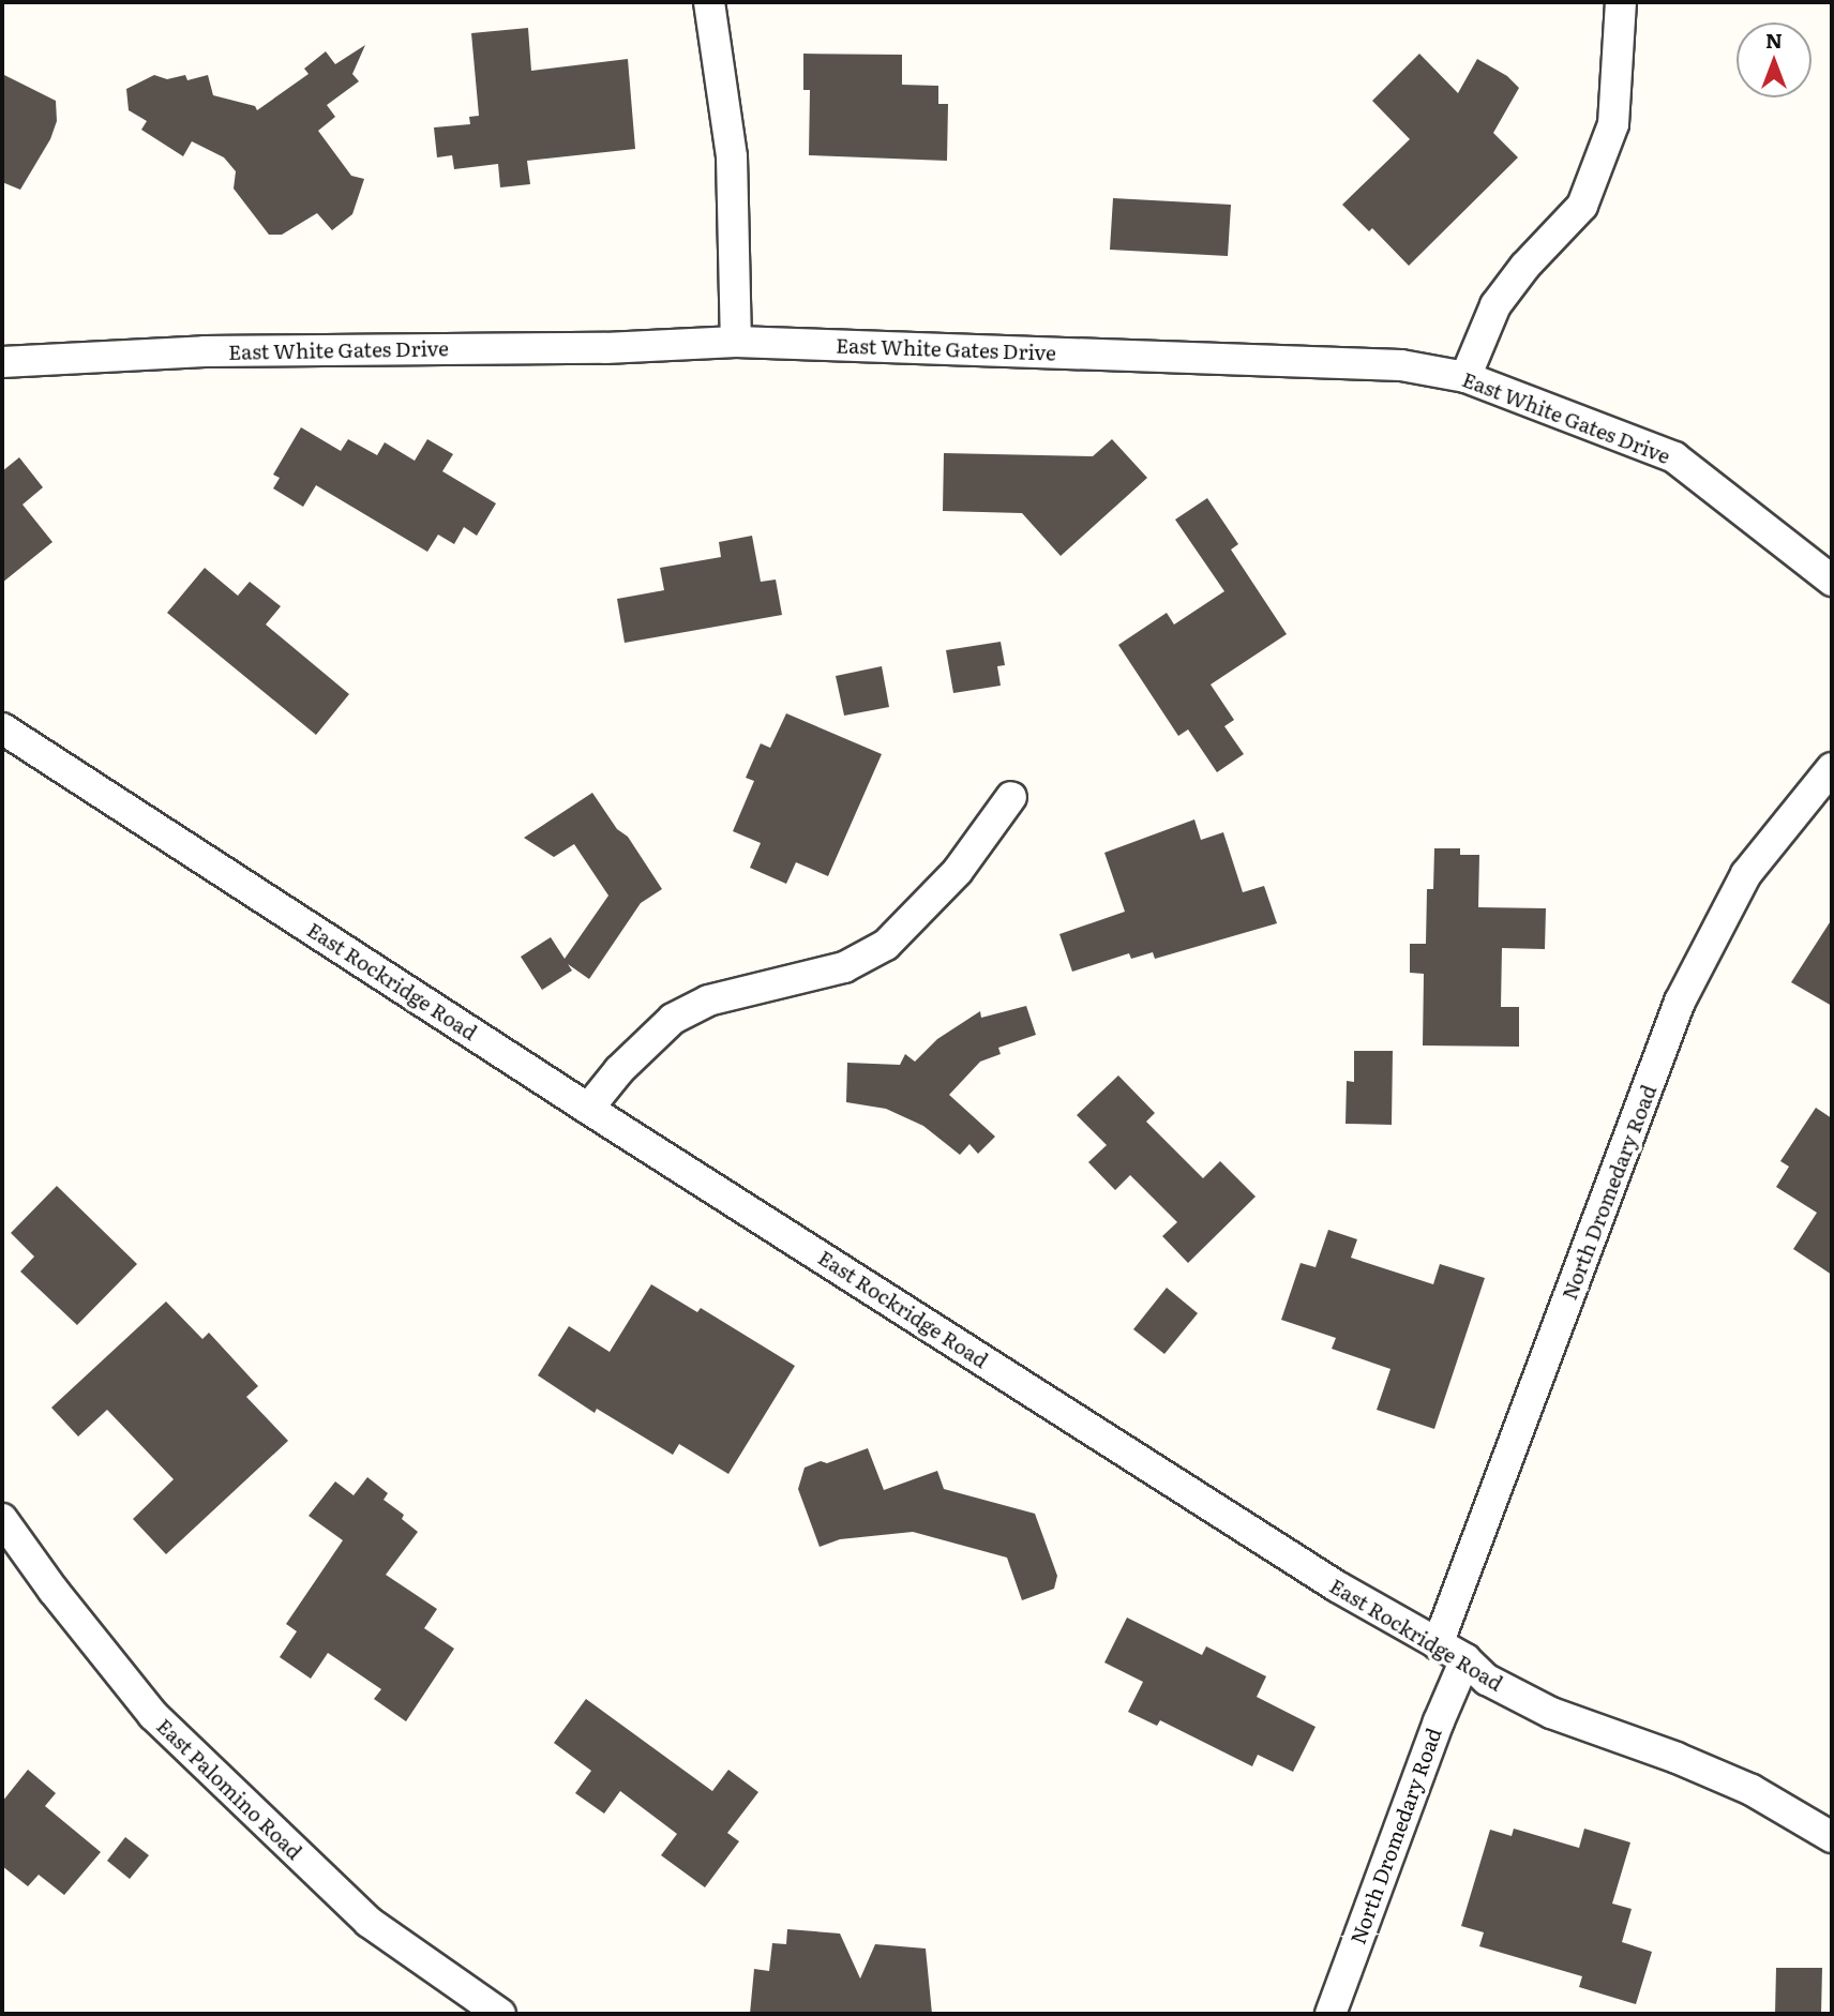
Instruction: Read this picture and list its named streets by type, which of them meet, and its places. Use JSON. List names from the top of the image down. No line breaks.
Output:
{"streets":{"street":["East White Gates Drive","East Rockridge Road","North Dromedary Road","East Palomino Road"]},"crossings":[["East Rockridge Road","North Dromedary Road"]],"north":"top"}
